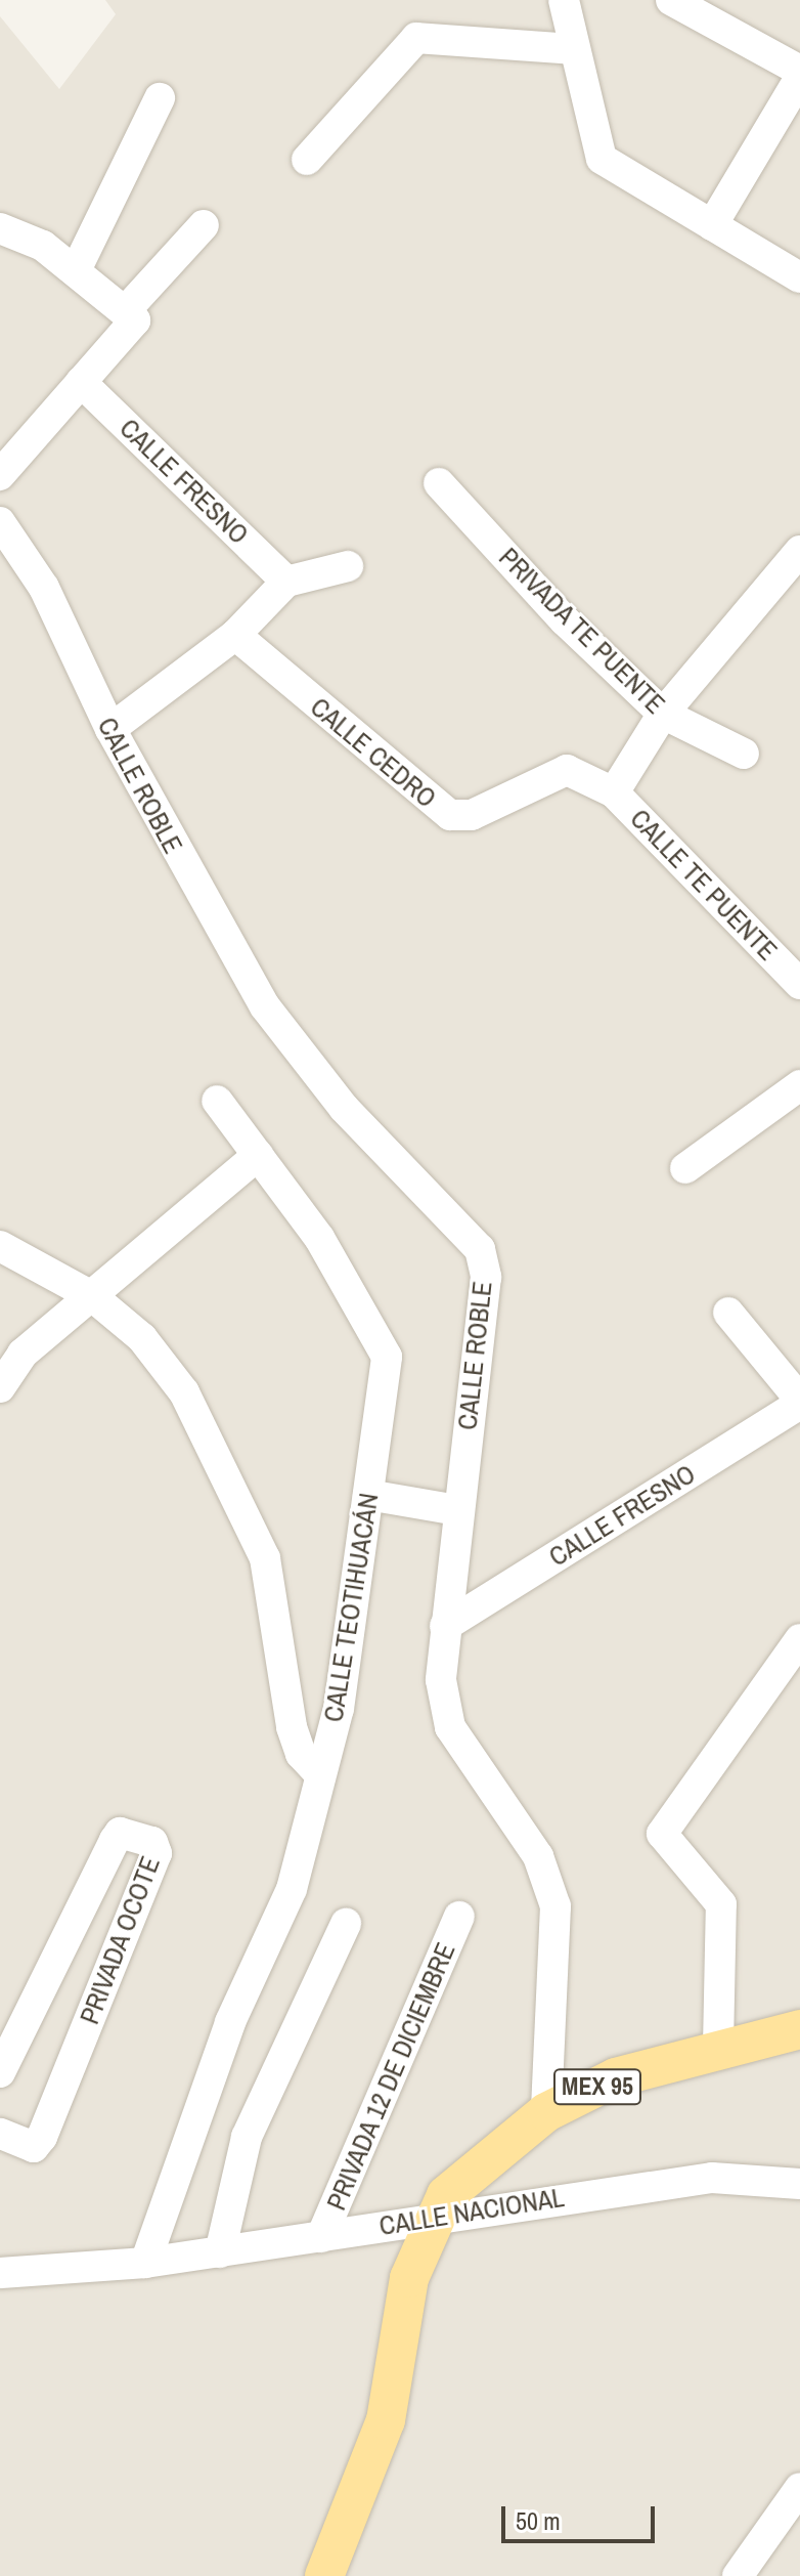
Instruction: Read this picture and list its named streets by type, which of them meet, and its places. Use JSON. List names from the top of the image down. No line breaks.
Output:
{"streets":{"main road":["MEX 95"],"street":["CALLE FRESNO","PRIVADA TE PUENTE","CALLE CEDRO","CALLE ROBLE","CALLE TE PUENTE","CALLE TEOTIHUACÁN","PRIVADA OCOTE","PRIVADA 12 DE DICIEMBRE","CALLE NACIONAL"]},"crossings":[["CALLE FRESNO","CALLE ROBLE"],["PRIVADA TE PUENTE","CALLE TE PUENTE"],["CALLE CEDRO","CALLE TE PUENTE"],["CALLE ROBLE","MEX 95"],["CALLE TEOTIHUACÁN","CALLE NACIONAL"],["PRIVADA 12 DE DICIEMBRE","CALLE NACIONAL"],["MEX 95","CALLE NACIONAL"]],"scale_bar":"50 m"}
